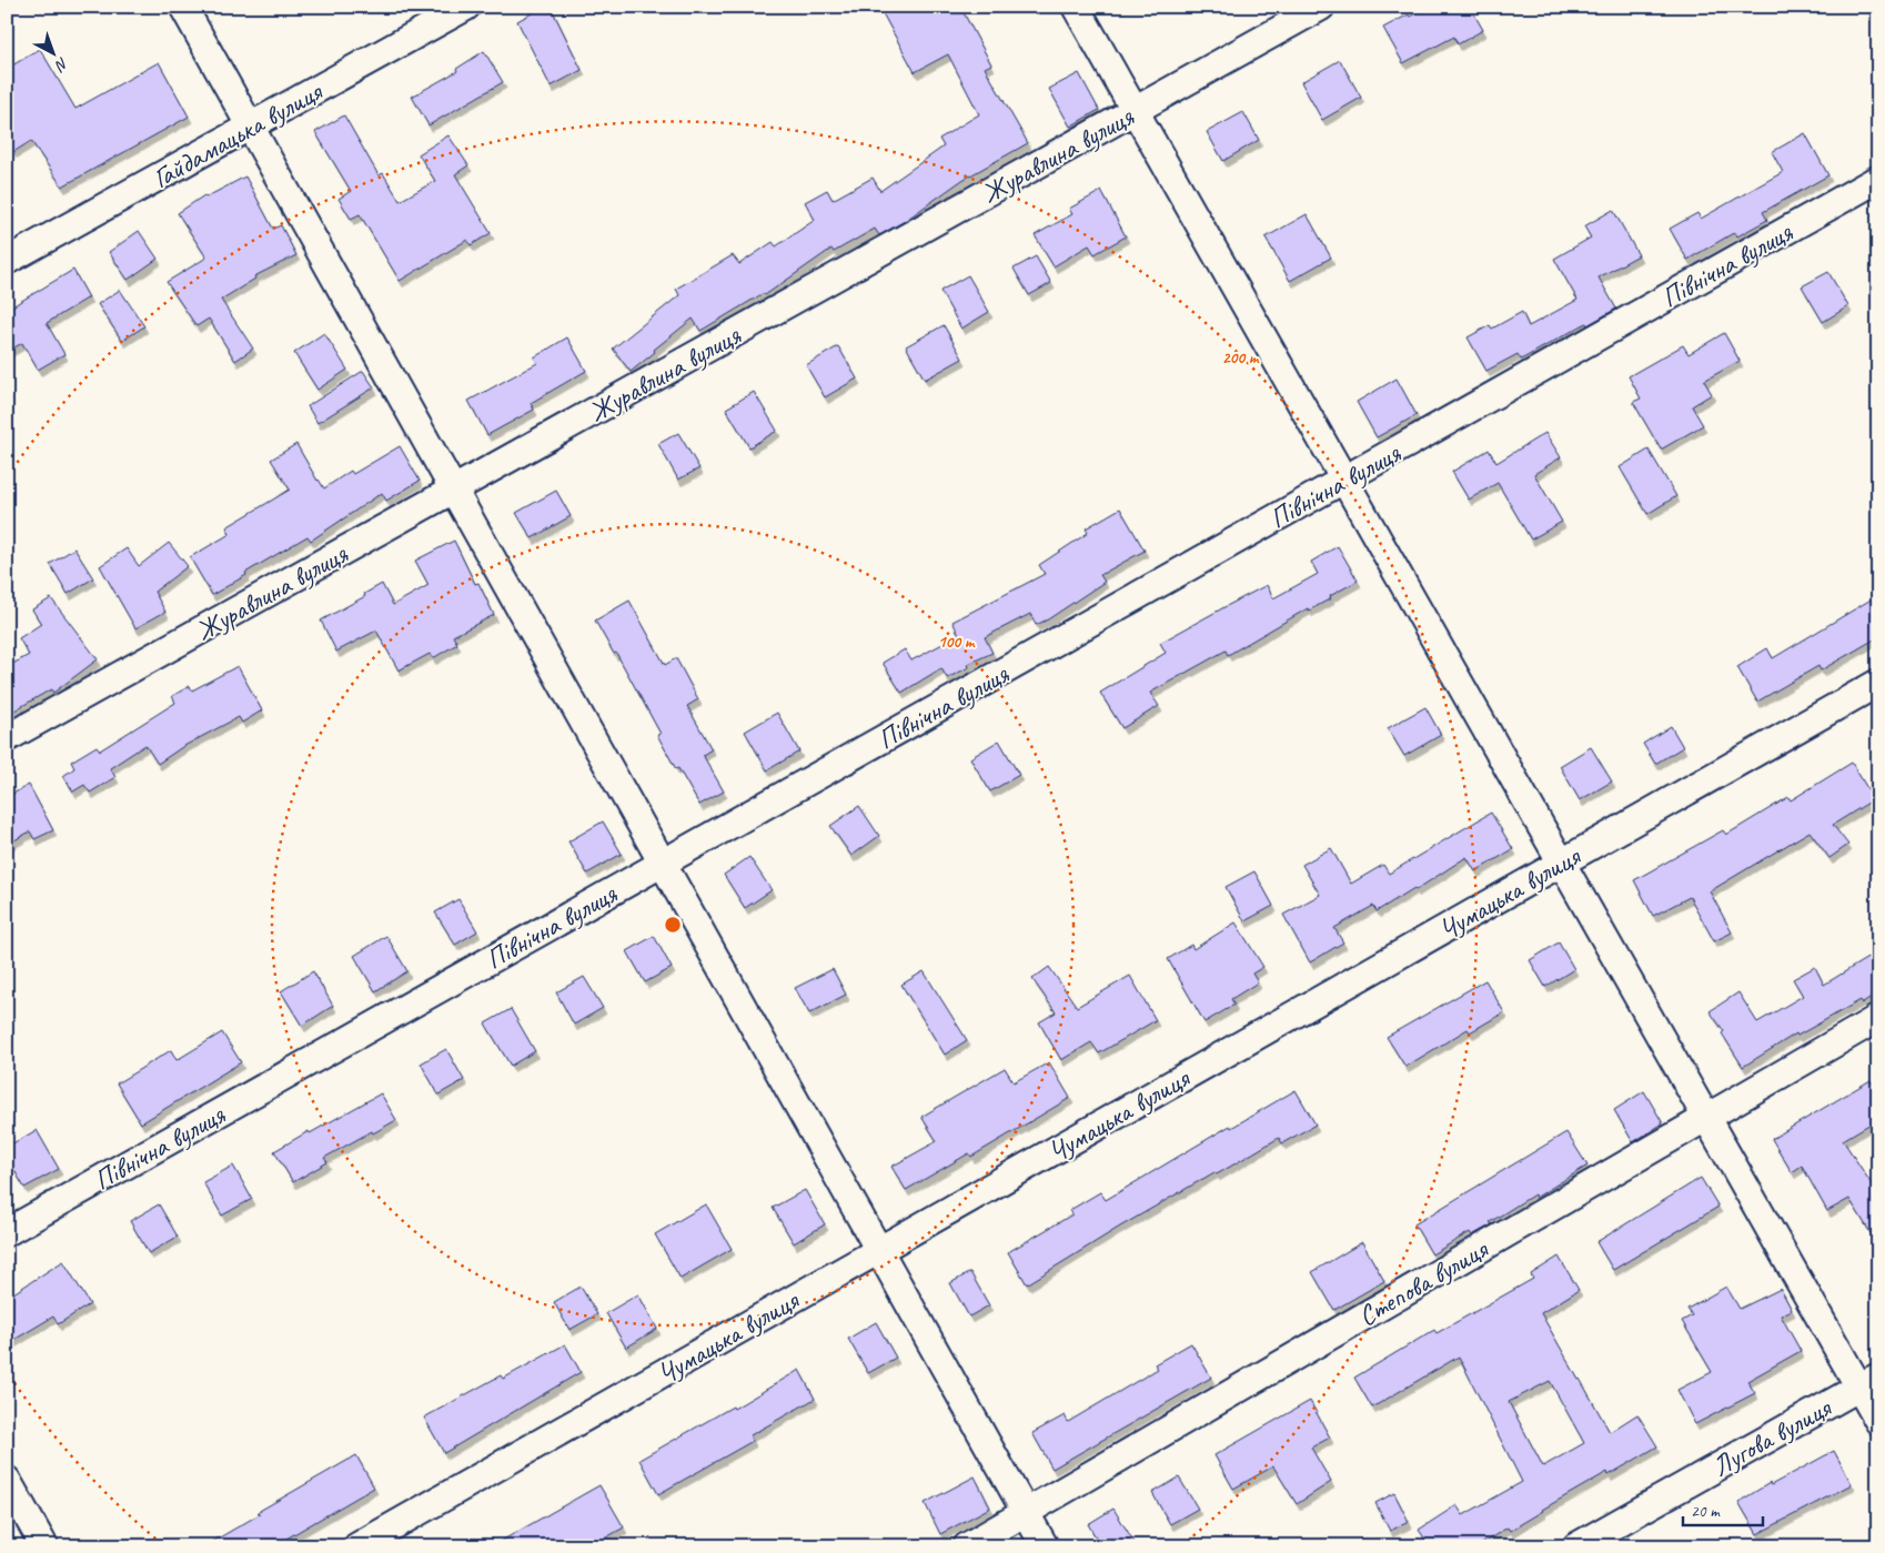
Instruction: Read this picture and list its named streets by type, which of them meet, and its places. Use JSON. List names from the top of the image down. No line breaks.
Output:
{"streets":{"street":["Гайдамацька вулиця","Журавлина вулиця","Північна вулиця","Чумацька вулиця","Степова вулиця","Лугова вулиця"]},"scale_bar":"20 m","north":"bottom right","rings":["200 m","100 m"]}
